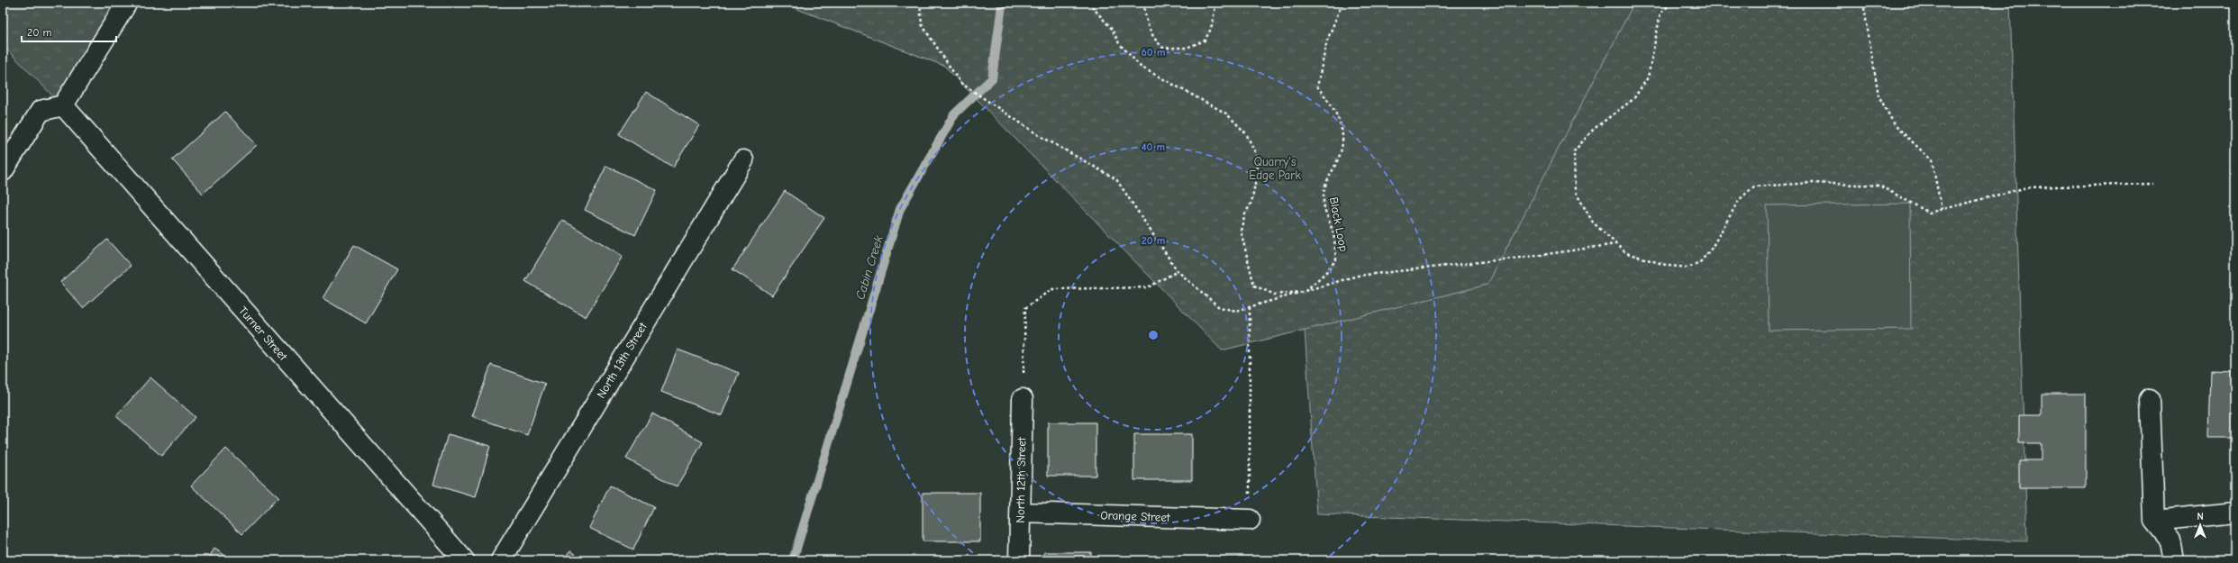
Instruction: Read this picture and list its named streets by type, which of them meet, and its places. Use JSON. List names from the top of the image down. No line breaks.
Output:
{"streets":{"street":["Turner Street","North 13th Street","North 12th Street","Orange Street"],"path":["Black Loop"]},"crossings":[["North 12th Street","Orange Street"]],"water":["Cabin Creek"],"parks":["Quarry's Edge Park"],"scale_bar":"20 m","north":"top","rings":["60 m","40 m","20 m"]}
